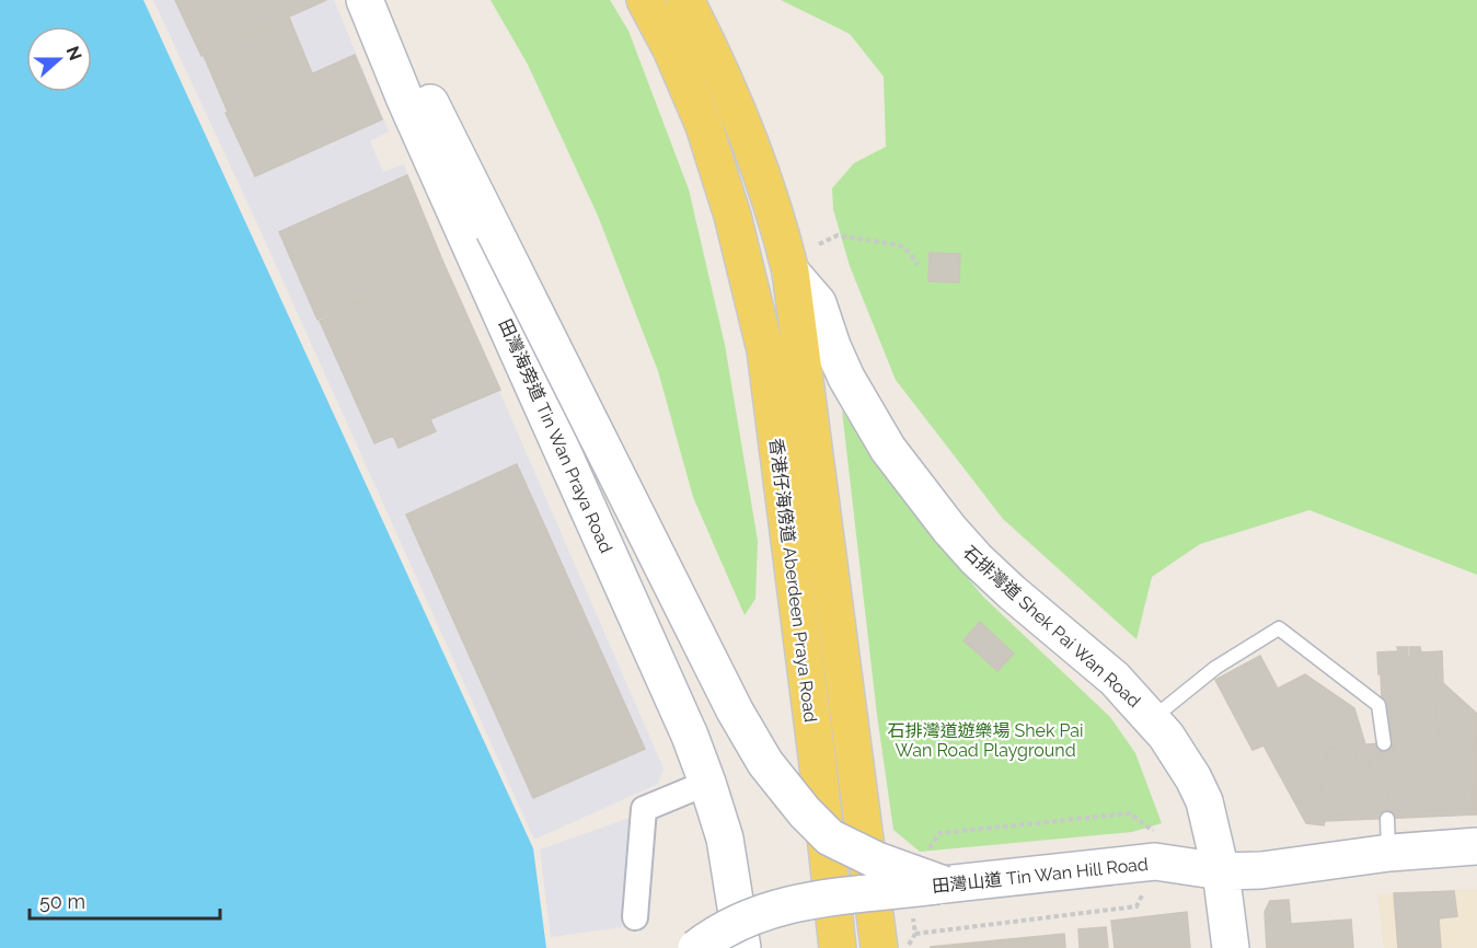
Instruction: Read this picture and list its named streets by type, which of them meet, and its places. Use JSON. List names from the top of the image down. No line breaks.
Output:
{"streets":{"main road":["田灣海旁道 Tin Wan Praya Road","香港仔海傍道 Aberdeen Praya Road","石排灣道 Shek Pai Wan Road","田灣山道 Tin Wan Hill Road"]},"crossings":[["香港仔海傍道 Aberdeen Praya Road","石排灣道 Shek Pai Wan Road"],["石排灣道 Shek Pai Wan Road","田灣山道 Tin Wan Hill Road"]],"parks":["石排灣道遊樂場 Shek Pai Wan Road Playground"],"scale_bar":"50 m","north":"right"}
